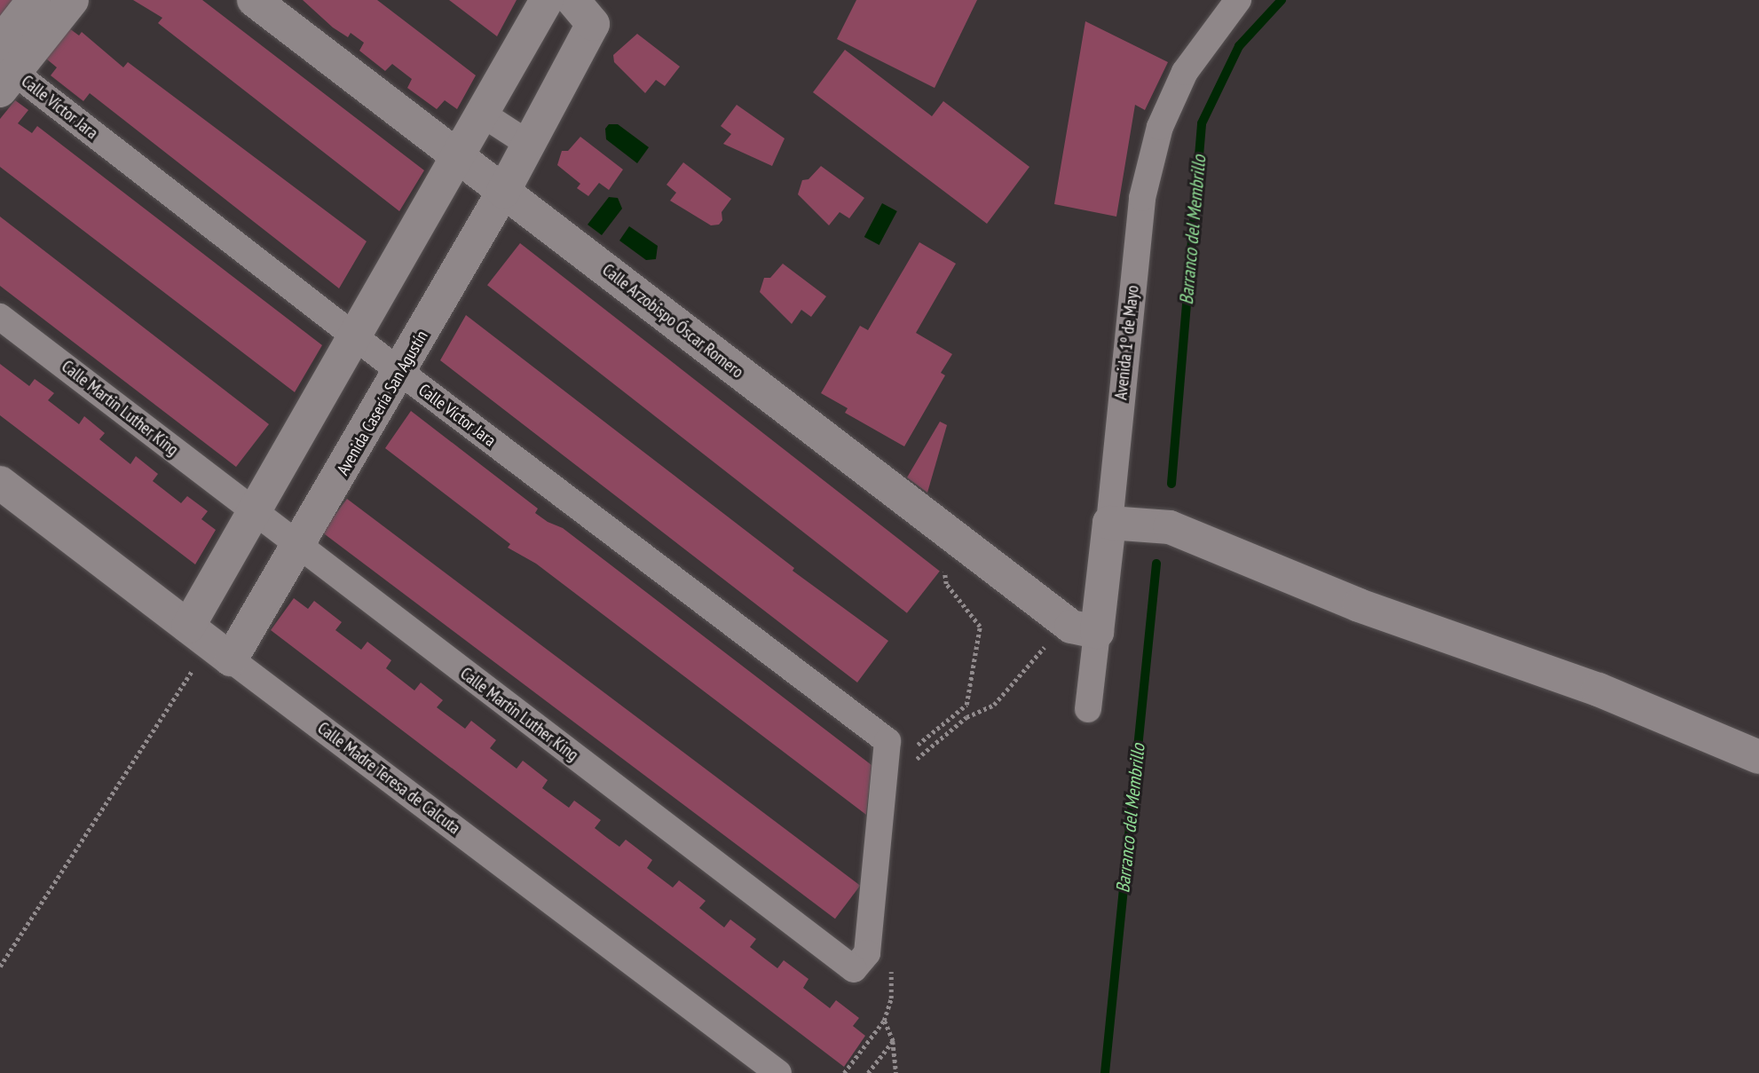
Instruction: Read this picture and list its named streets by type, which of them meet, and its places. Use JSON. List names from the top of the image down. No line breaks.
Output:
{"streets":{"street":["Calle Víctor Jara","Calle Arzobispo Óscar Romero","Avenida 1º de Mayo","Avenida Casería San Agustín","Calle Martin Luther King","Calle Madre Teresa de Calcuta"]},"crossings":[["Calle Víctor Jara","Avenida Casería San Agustín"],["Calle Víctor Jara","Calle Martin Luther King"],["Calle Arzobispo Óscar Romero","Avenida 1º de Mayo"],["Calle Arzobispo Óscar Romero","Avenida Casería San Agustín"],["Avenida Casería San Agustín","Calle Martin Luther King"],["Avenida Casería San Agustín","Calle Madre Teresa de Calcuta"]],"water":["Barranco del Membrillo"]}
